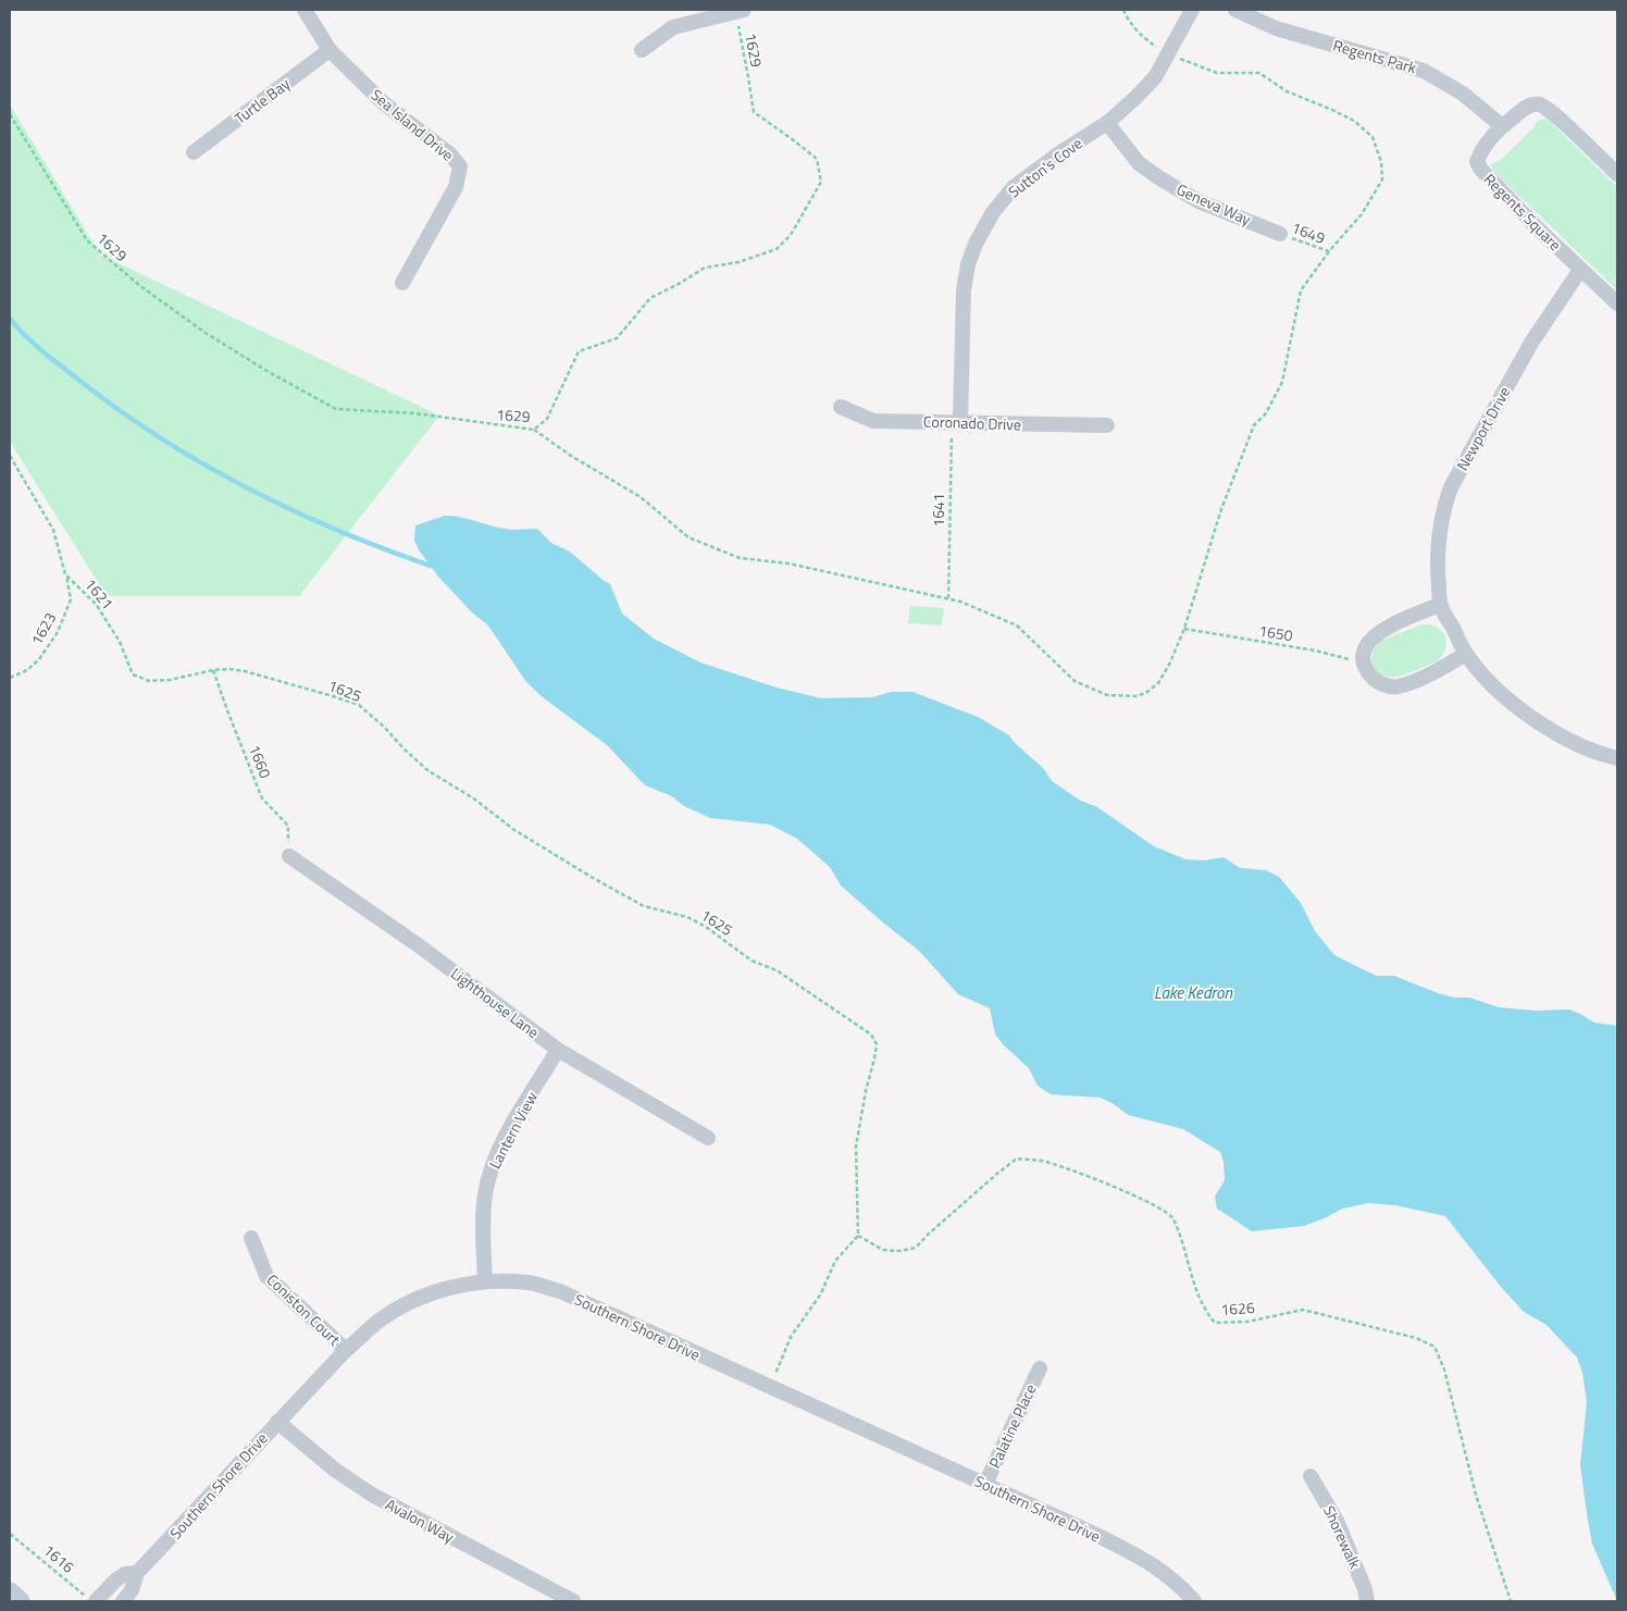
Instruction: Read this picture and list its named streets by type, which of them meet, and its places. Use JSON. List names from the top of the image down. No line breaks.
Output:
{"streets":{"street":["Regents Park","Turtle Bay","Sea Island Drive","Sutton's Cove","Geneva Way","Regents Square","Coronado Drive","Newport Drive","Lighthouse Lane","Lantern View","Coniston Court","Southern Shore Drive","Palatine Place","Avalon Way","Shorewalk"],"path":["1629","1649","1641","1621","1623","1650","1625","1660","1626","1616"]},"crossings":[["Regents Park","Regents Square"],["Turtle Bay","Sea Island Drive"],["Sutton's Cove","Geneva Way"],["Sutton's Cove","Coronado Drive"],["Sutton's Cove","1641"],["Geneva Way","1649"],["Regents Square","Newport Drive"],["Coronado Drive","1641"],["1621","1623"],["1621","1625"],["1621","1660"],["1625","1660"],["1625","1626"],["1660","Lighthouse Lane"],["Lighthouse Lane","Lantern View"],["Lantern View","Southern Shore Drive"],["Coniston Court","Southern Shore Drive"],["Southern Shore Drive","Palatine Place"],["Southern Shore Drive","Avalon Way"],["Southern Shore Drive","1616"]],"water":["Lake Kedron"]}
